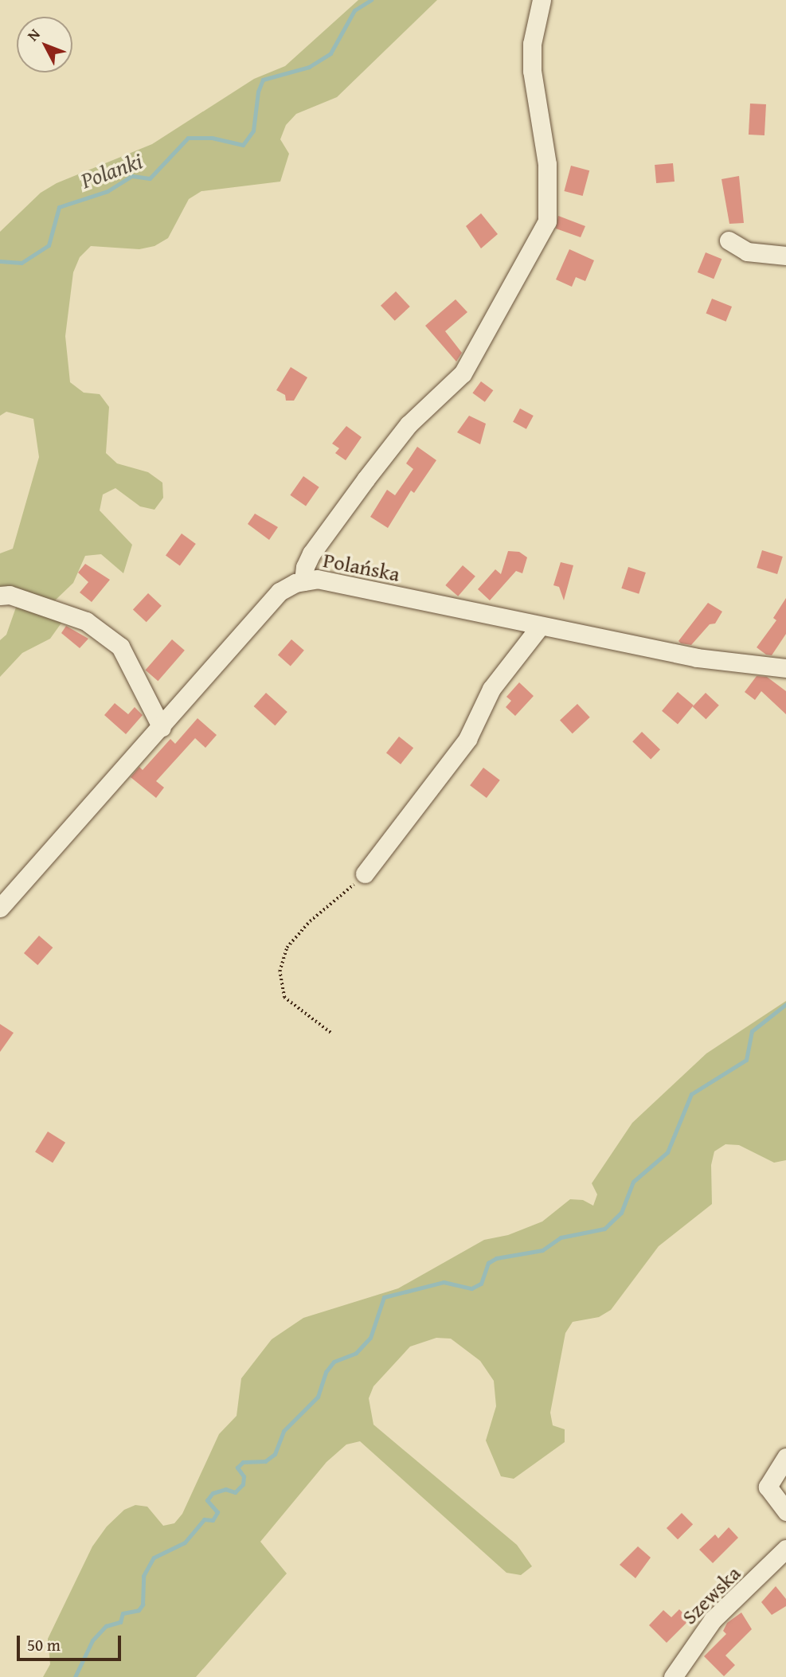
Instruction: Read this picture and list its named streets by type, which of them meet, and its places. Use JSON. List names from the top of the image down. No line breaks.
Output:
{"streets":{"street":["Polańska","Szewska"]},"water":["Polanki"],"scale_bar":"50 m","north":"top left"}
